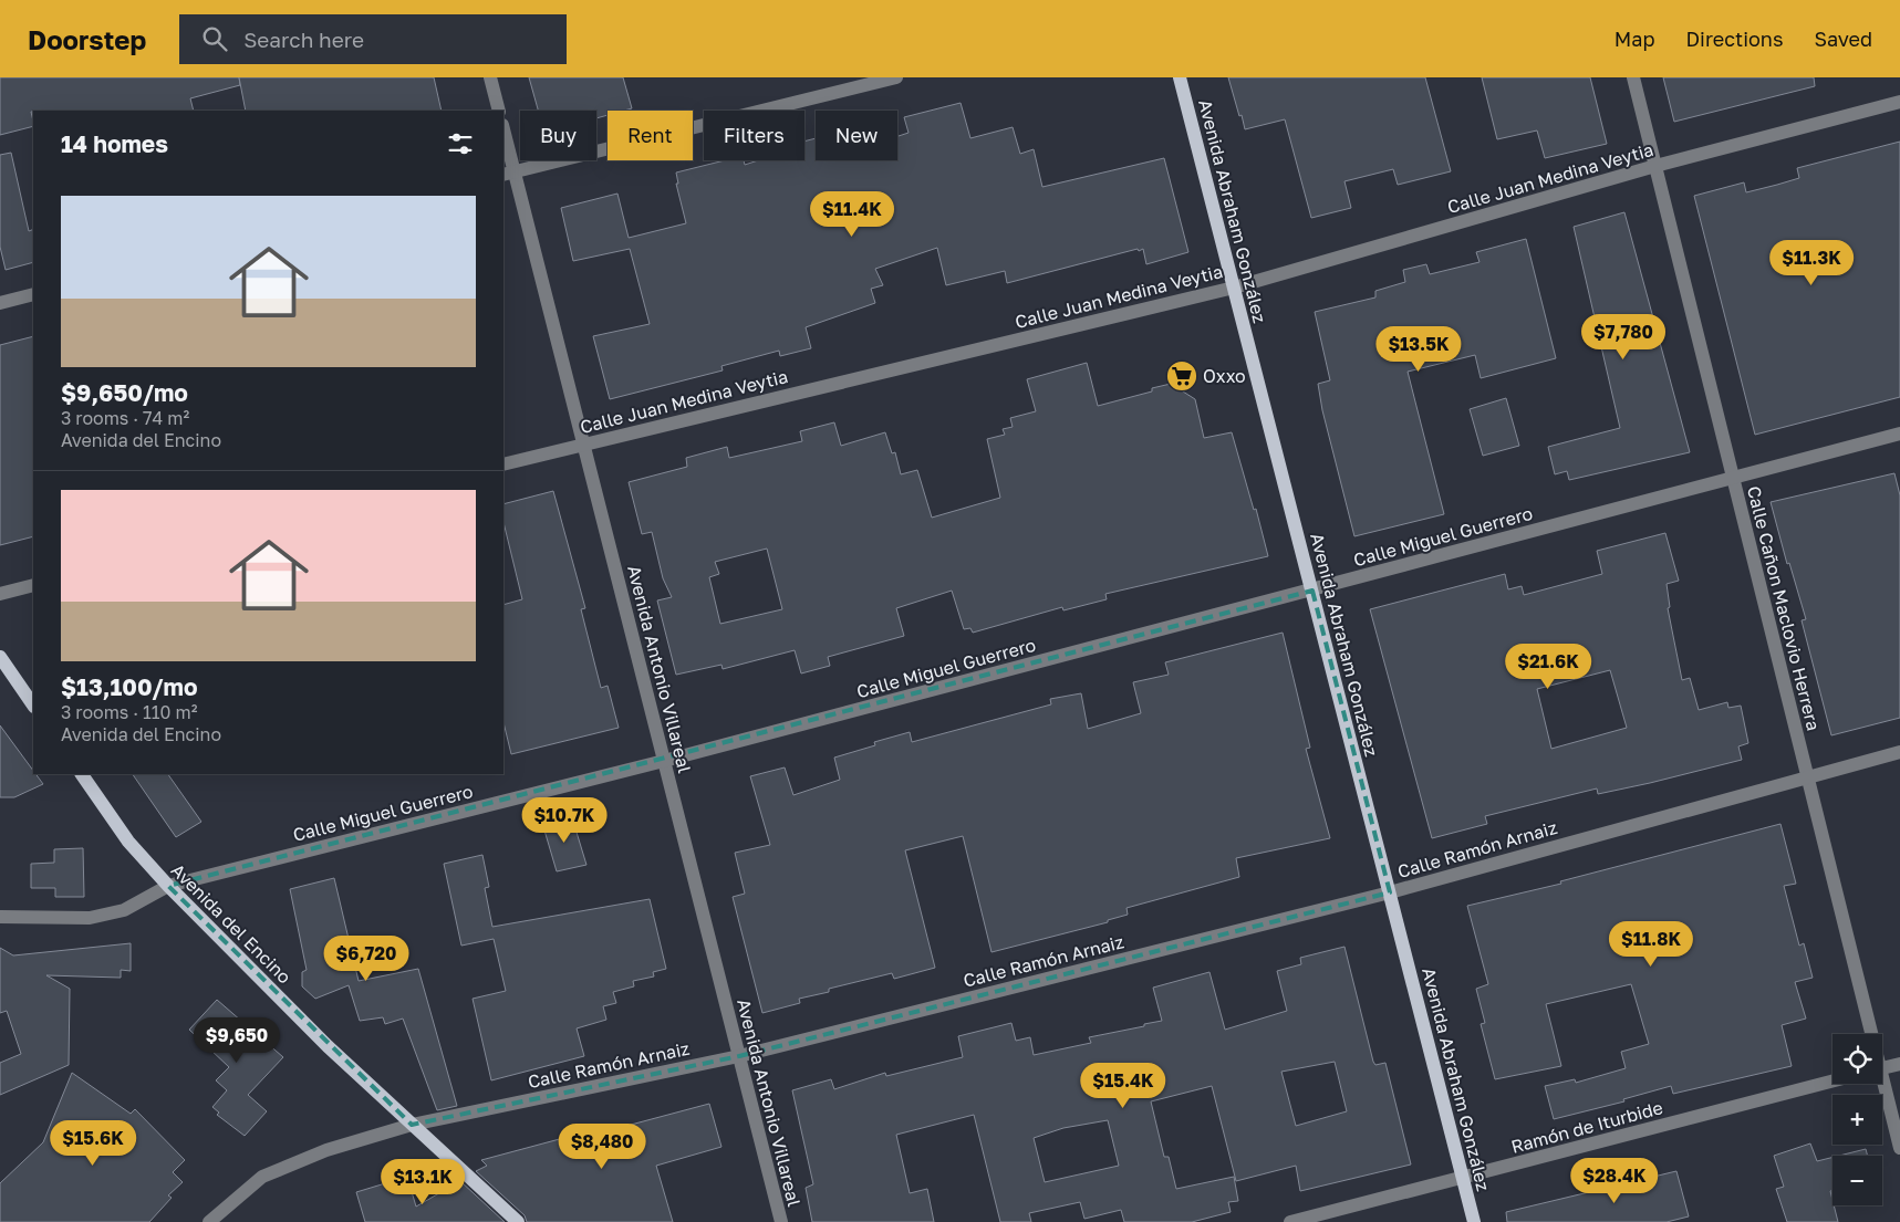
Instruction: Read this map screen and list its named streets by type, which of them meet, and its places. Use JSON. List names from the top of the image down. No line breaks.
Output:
{"streets":{"main road":["Avenida Abraham González","Avenida del Encino"],"street":["Calle Juan Medina Veytia","Calle Miguel Guerrero","Calle Cañon Maclovio Herrera","Avenida Antonio Villareal","Calle Ramón Arnaiz","Ramón de Iturbide"]},"crossings":[["Calle Juan Medina Veytia","Avenida Abraham González"],["Calle Juan Medina Veytia","Calle Cañon Maclovio Herrera"],["Calle Juan Medina Veytia","Avenida Antonio Villareal"],["Avenida Abraham González","Calle Miguel Guerrero"],["Avenida Abraham González","Calle Ramón Arnaiz"],["Avenida Abraham González","Ramón de Iturbide"],["Calle Miguel Guerrero","Calle Cañon Maclovio Herrera"],["Calle Miguel Guerrero","Avenida Antonio Villareal"],["Calle Miguel Guerrero","Avenida del Encino"],["Calle Cañon Maclovio Herrera","Calle Ramón Arnaiz"],["Avenida Antonio Villareal","Calle Ramón Arnaiz"],["Calle Ramón Arnaiz","Avenida del Encino"]],"places":{"supermarket":["Oxxo"]},"page":{"header":"Doorstep","search":"Search here","nav":["Map","Directions","Saved"],"chip":["Buy","Rent","Filters","New"],"heading":"14 homes","list":[{"name":"$9,650/mo","note":"3 rooms · 74 m² · Avenida del Encino"},{"name":"$13,100/mo","note":"3 rooms · 110 m² · Avenida del Encino"}],"price":["$11.4K","$11.3K","$7,780","$13.5K","$21.6K","$10.7K","$11.8K","$6,720","$9,650","$15.4K","$15.6K","$8,480","$28.4K","$13.1K"],"map_buttons":["+","−"]}}
